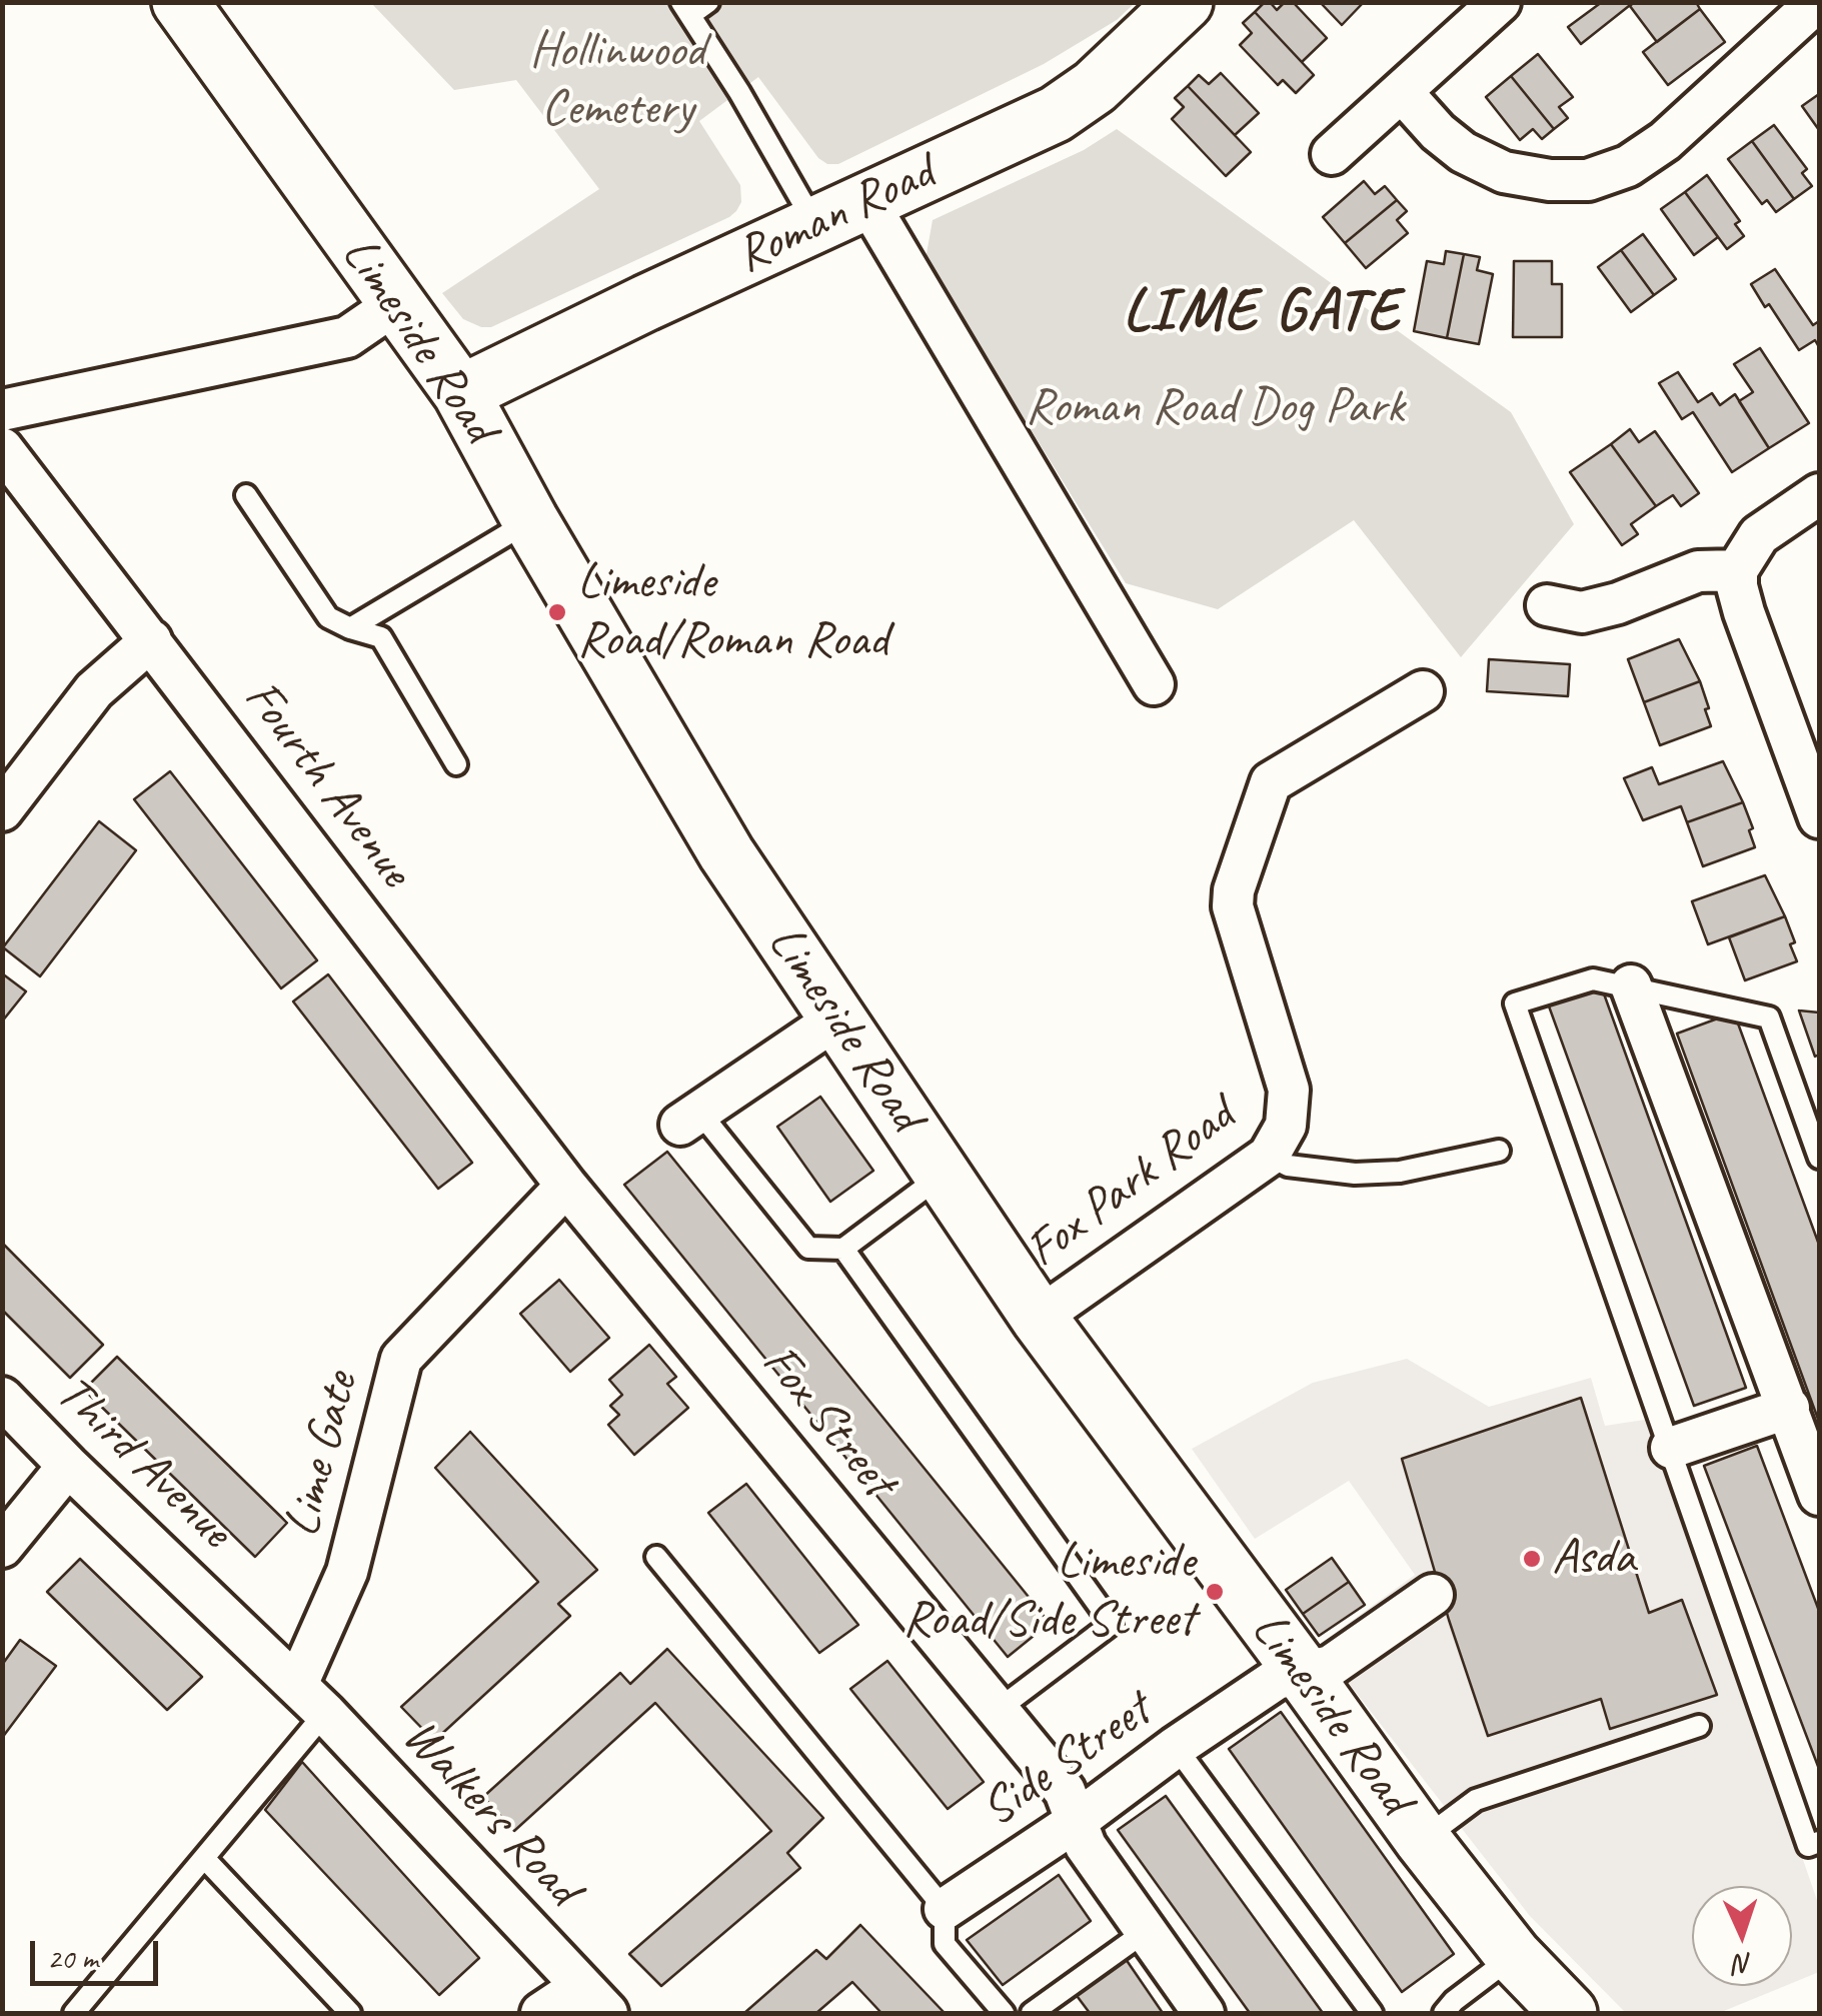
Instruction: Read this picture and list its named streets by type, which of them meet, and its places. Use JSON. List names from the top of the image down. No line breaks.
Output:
{"streets":{"street":["Roman Road","Limeside Road","Fourth Avenue","Fox Park Road","Fox Street","Lime Gate","Third Avenue","Side Street","Walkers Road"]},"crossings":[["Roman Road","Limeside Road"],["Limeside Road","Fox Park Road"],["Limeside Road","Side Street"],["Fourth Avenue","Fox Street"],["Fourth Avenue","Lime Gate"],["Fox Street","Lime Gate"],["Fox Street","Side Street"],["Lime Gate","Third Avenue"],["Lime Gate","Walkers Road"],["Third Avenue","Walkers Road"]],"districts":["LIME GATE"],"parks":["Hollinwood Cemetery","Roman Road Dog Park"],"places":["Limeside Road/Roman Road","Asda","Limeside Road/Side Street"],"scale_bar":"20 m","north":"bottom"}
